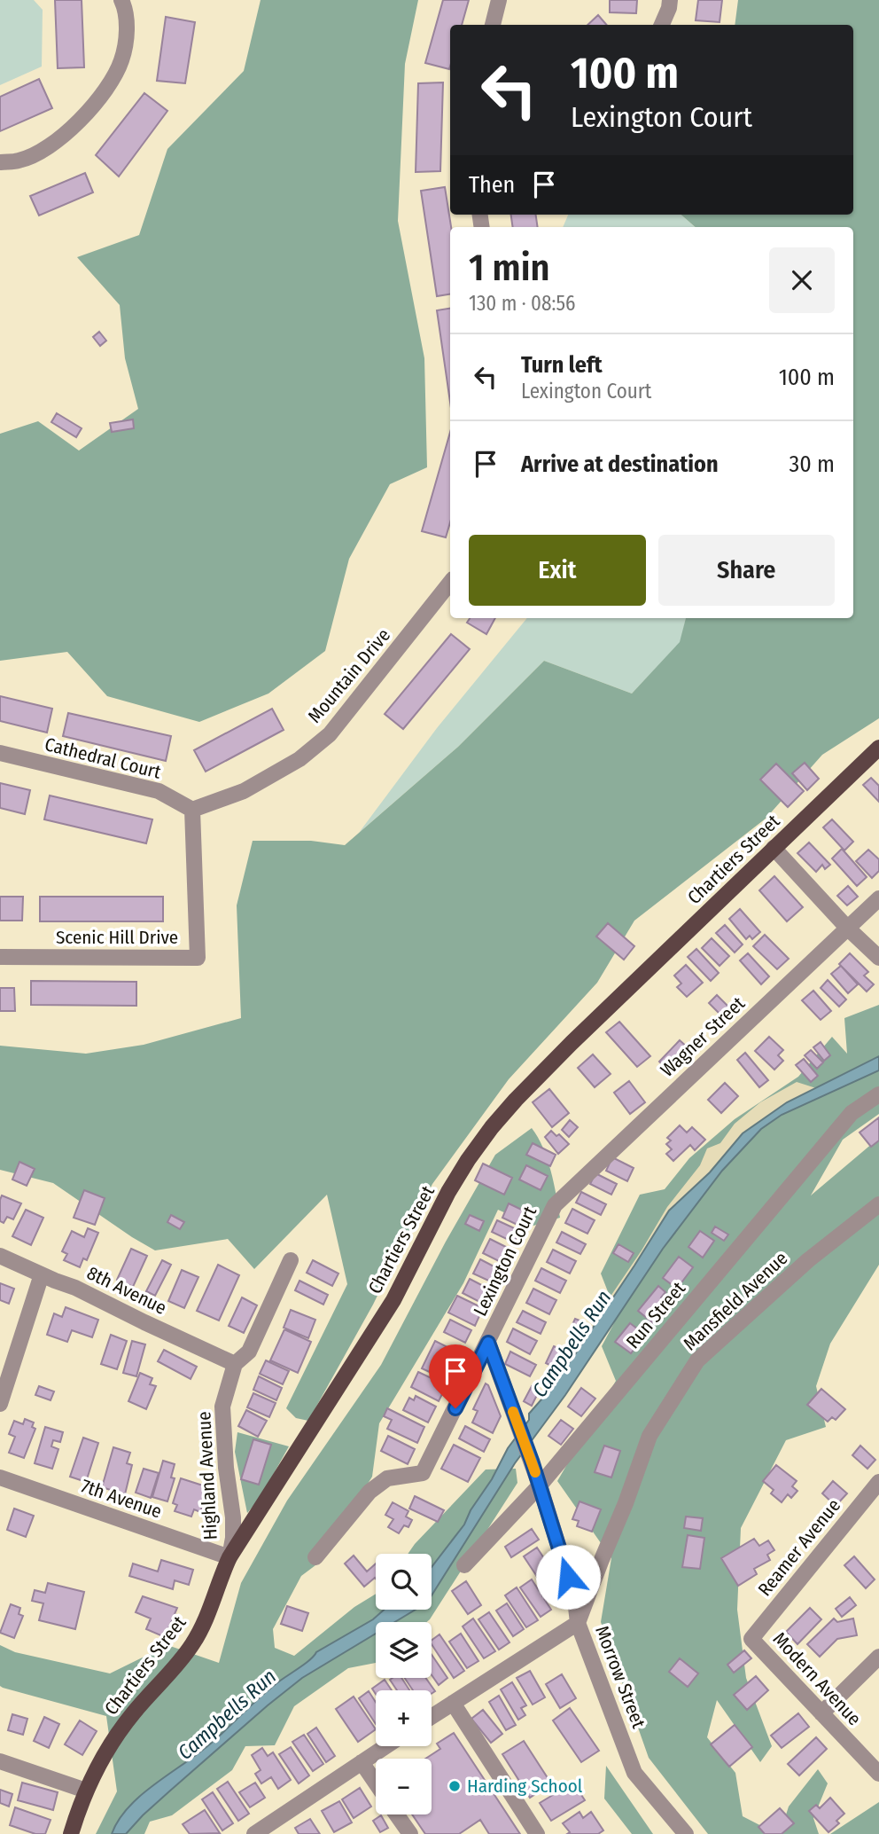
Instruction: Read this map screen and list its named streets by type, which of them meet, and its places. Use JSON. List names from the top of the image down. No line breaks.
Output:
{"streets":{"main road":["Chartiers Street"],"street":["Mountain Drive","Cathedral Court","Scenic Hill Drive","Wagner Street","Lexington Court","8th Avenue","Mansfield Avenue","Run Street","Highland Avenue","7th Avenue","Reamer Avenue","Morrow Street","Modern Avenue"]},"crossings":[["Mountain Drive","Cathedral Court"],["Mountain Drive","Scenic Hill Drive"],["Cathedral Court","Scenic Hill Drive"],["Chartiers Street","Highland Avenue"],["Chartiers Street","7th Avenue"],["Wagner Street","Lexington Court"],["Lexington Court","Morrow Street"],["8th Avenue","Highland Avenue"],["Mansfield Avenue","Morrow Street"],["Run Street","Morrow Street"],["Highland Avenue","7th Avenue"],["Reamer Avenue","Modern Avenue"]],"water":["Campbells Run"],"places":["Harding School"],"page":{"turn":["100 m","Lexington Court"],"then":"Then","heading":["1 min","130 m · 08:56"],"list":[{"name":"Turn left","note":"Lexington Court","value":"100 m"},{"name":"Arrive at destination","value":"30 m"}],"buttons":["Exit","Share"],"map_buttons":["+","−"]}}
